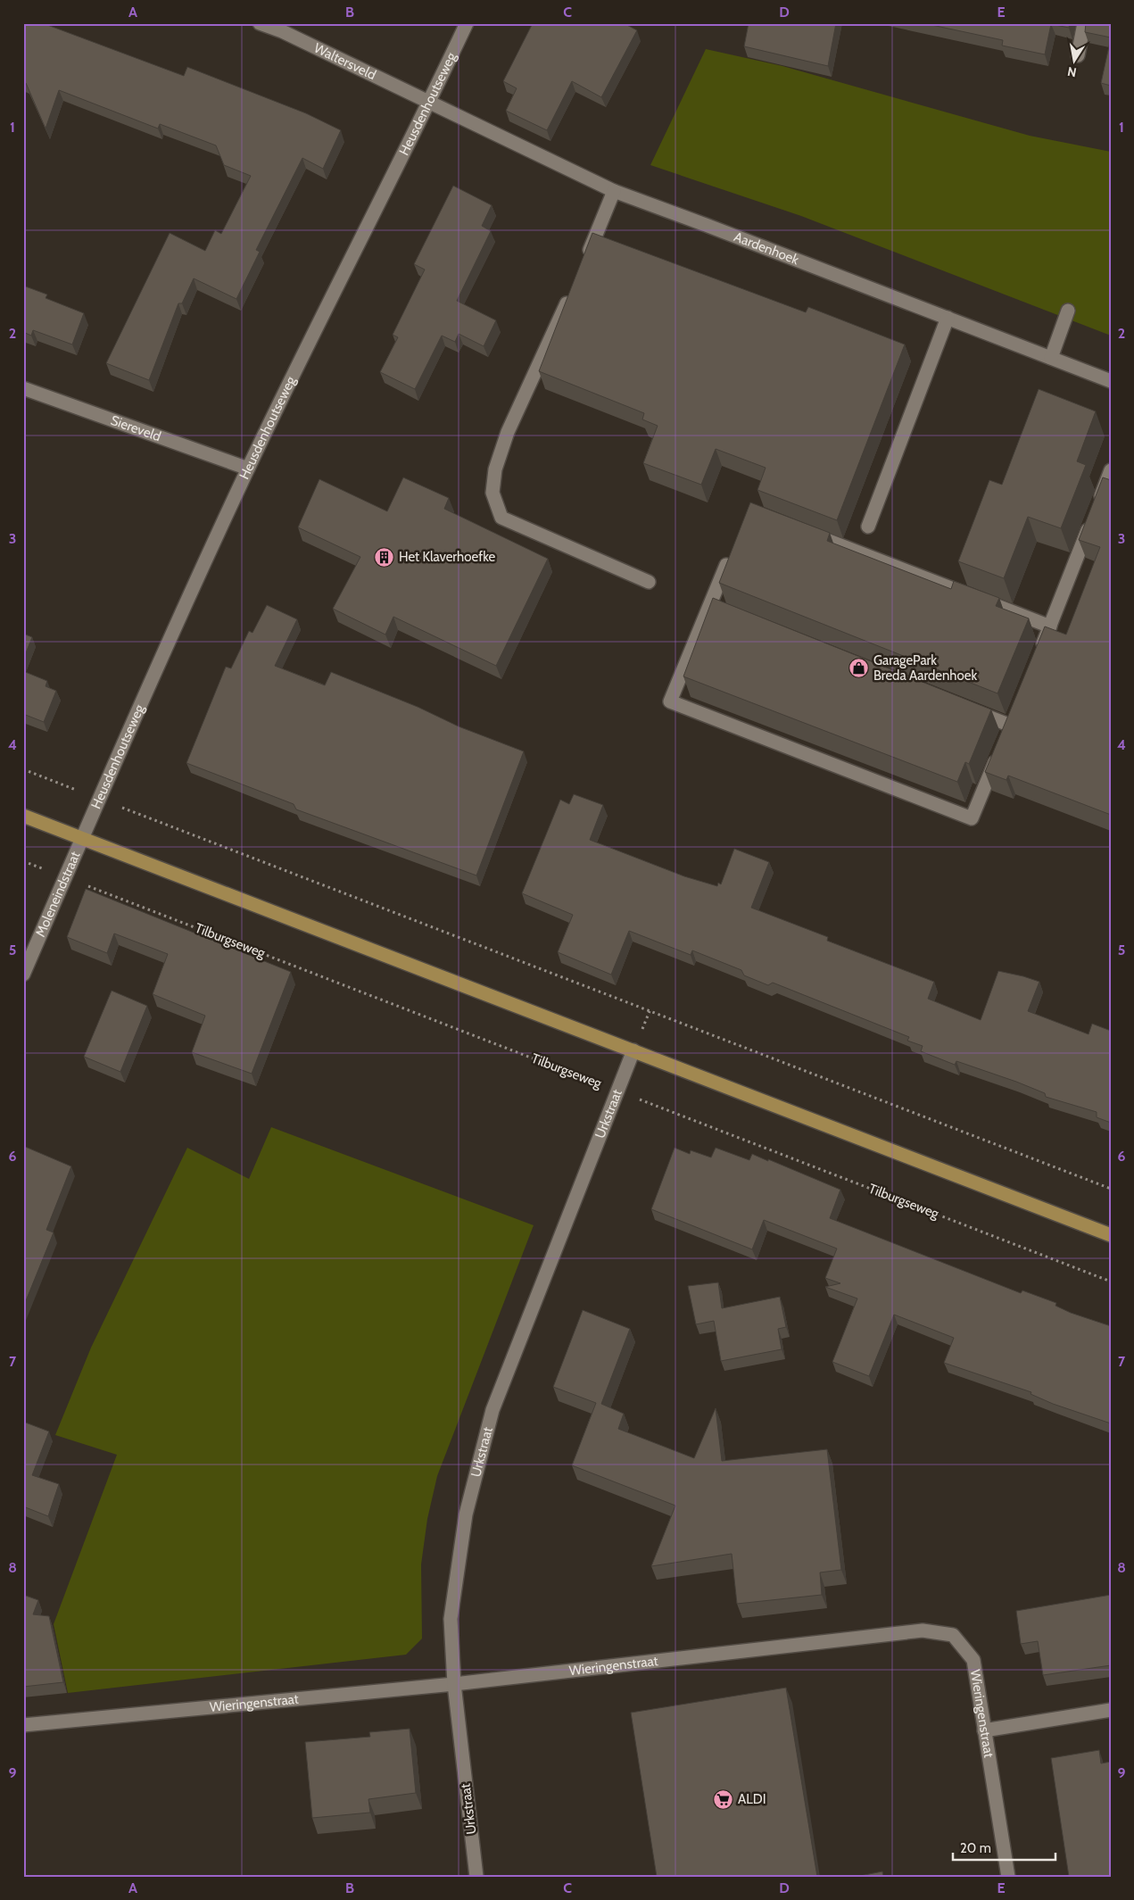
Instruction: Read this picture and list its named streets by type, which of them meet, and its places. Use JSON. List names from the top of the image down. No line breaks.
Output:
{"streets":{"street":["Waltersveld","Heusdenhoutseweg","Aardenhoek","Siereveld","Moleneindstraat","Urkstraat","Wieringenstraat"],"path":["Tilburgseweg"]},"crossings":[["Waltersveld","Heusdenhoutseweg"],["Waltersveld","Aardenhoek"],["Heusdenhoutseweg","Aardenhoek"],["Heusdenhoutseweg","Siereveld"],["Heusdenhoutseweg","Moleneindstraat"],["Moleneindstraat","Tilburgseweg"],["Tilburgseweg","Urkstraat"],["Urkstraat","Wieringenstraat"]],"places":{"building":["Het Klaverhoefke"],"shop":["GaragePark Breda Aardenhoek"],"supermarket":["ALDI"]},"scale_bar":"20 m","north":"bottom","grid":{"columns":["A","B","C","D","E"],"rows":["1","2","3","4","5","6","7","8","9"]}}
